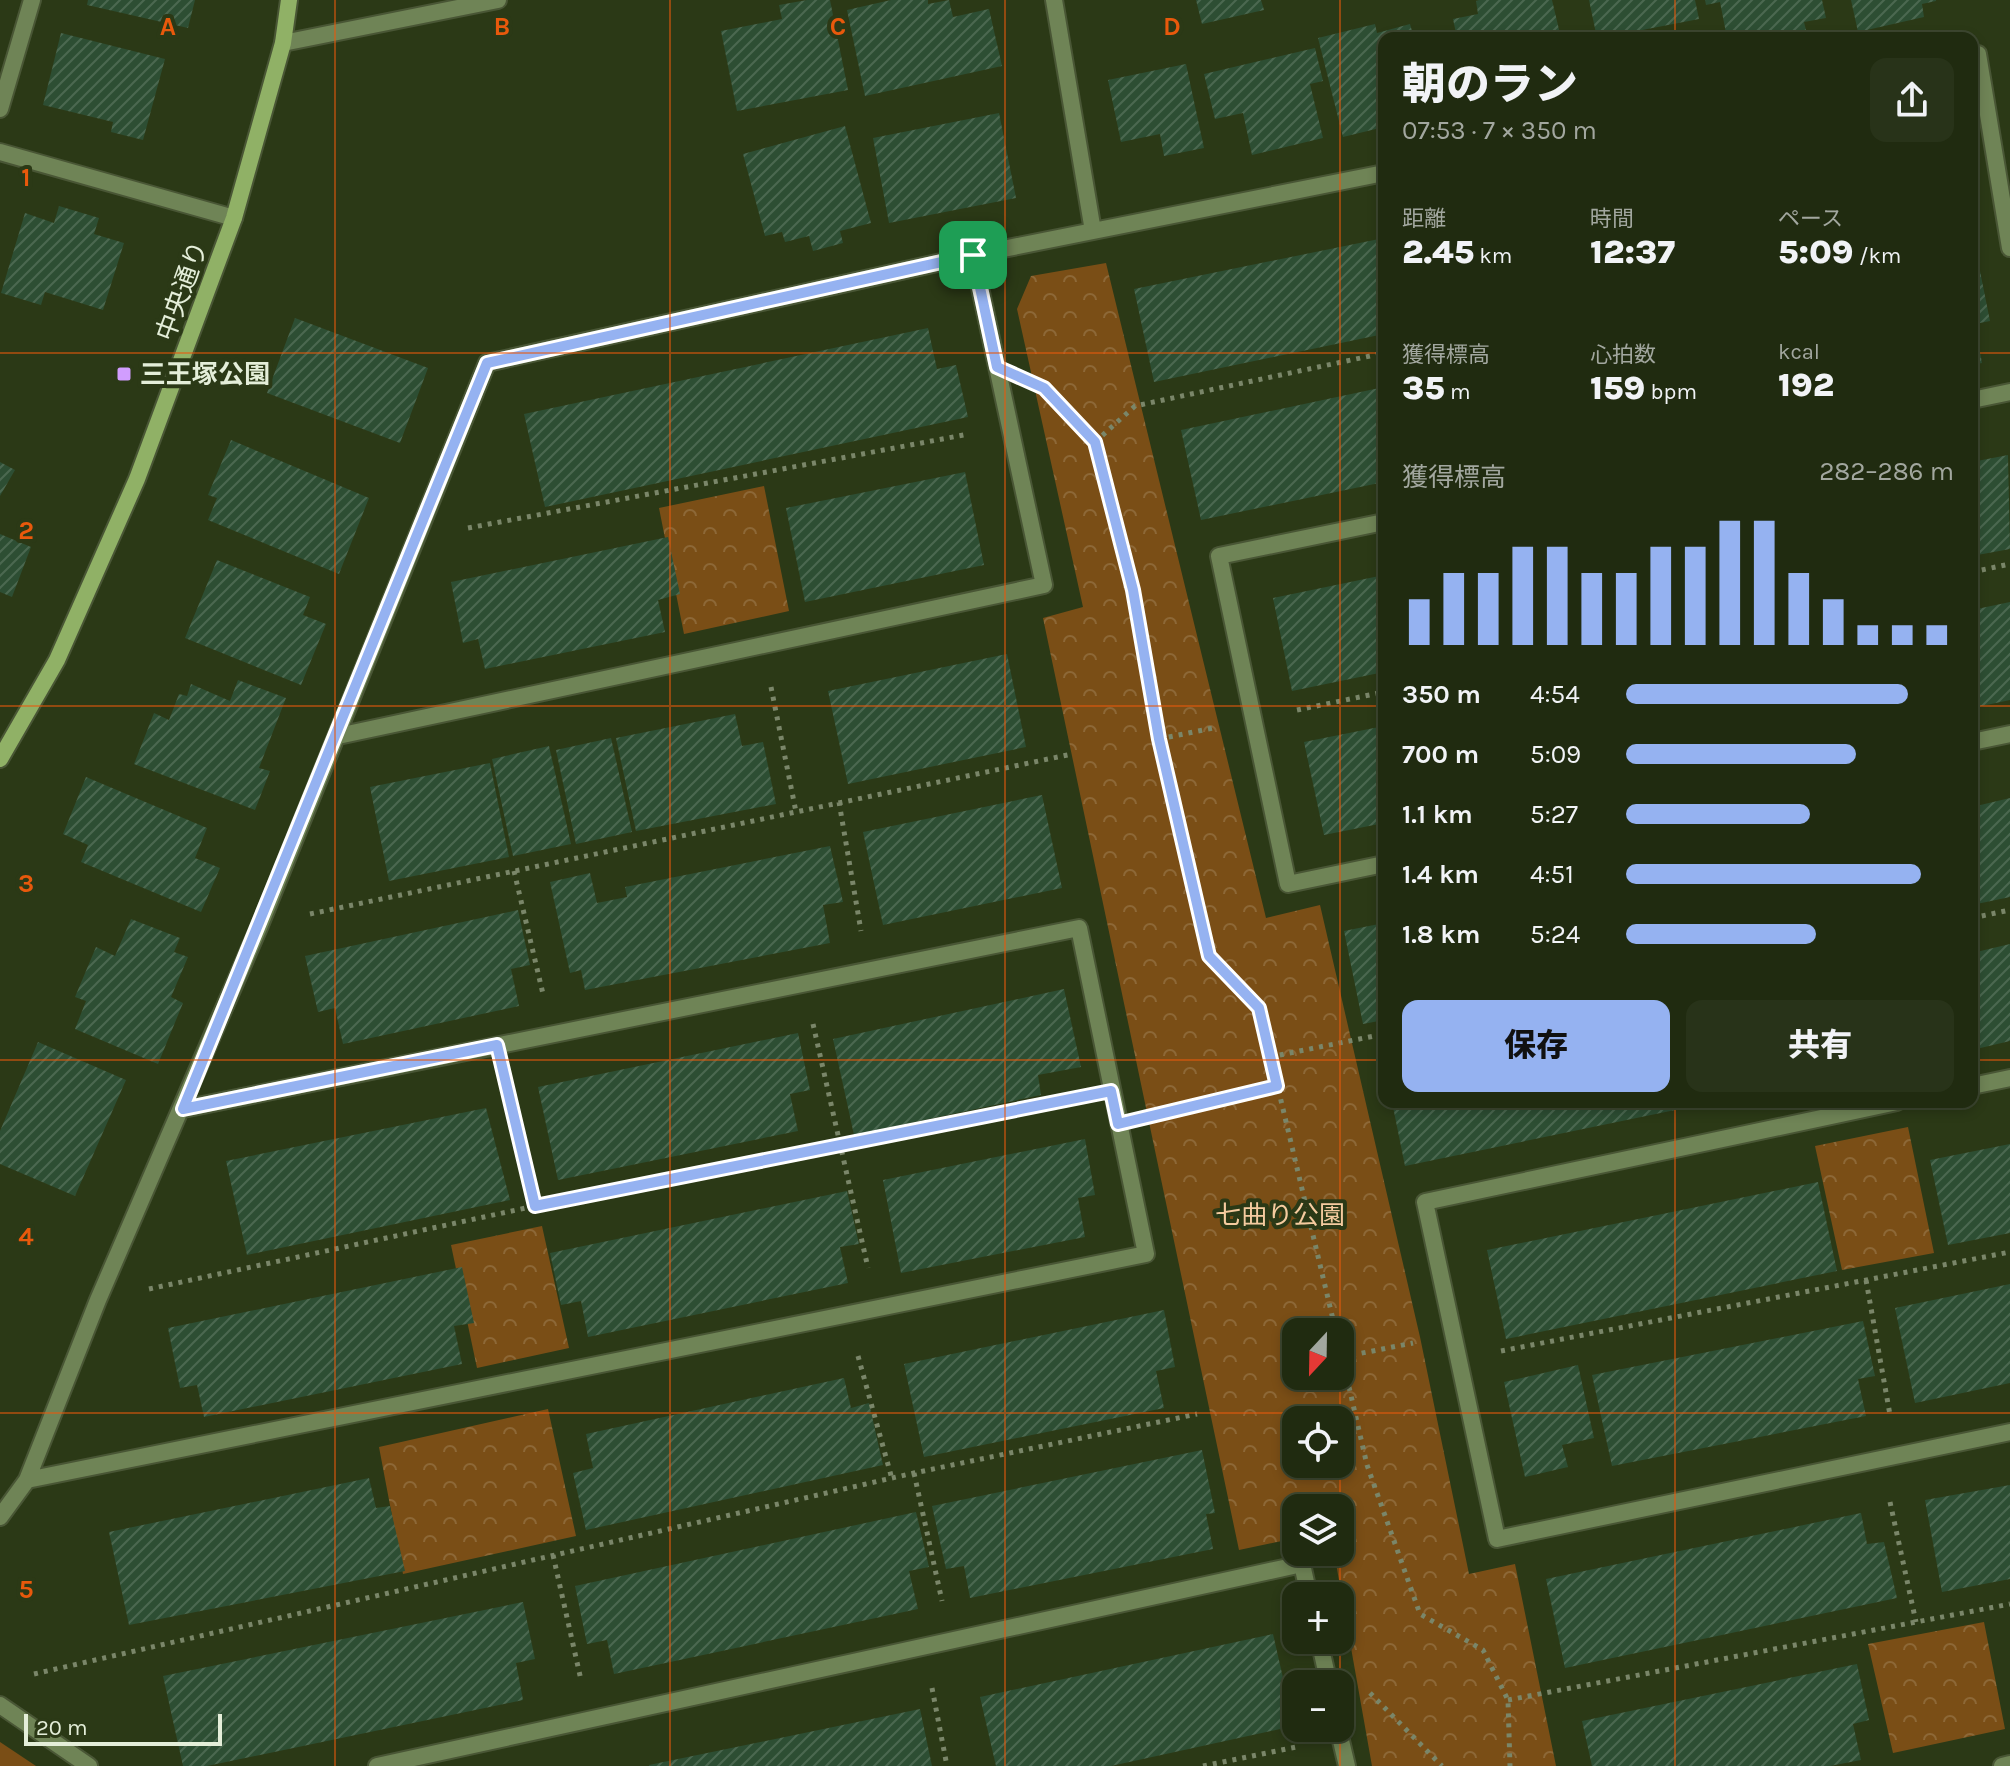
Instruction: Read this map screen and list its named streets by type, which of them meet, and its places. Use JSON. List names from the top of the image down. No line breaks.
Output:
{"streets":{"street":["中央通り"]},"parks":["七曲り公園"],"places":{"transit":["三王塚公園"]},"scale_bar":"20 m","north":"bottom","page":{"heading":["朝のラン","07:53 · 7 × 350 m"],"stats":[["距離","2.45 km"],["時間","12:37"],["ペース","5:09 /km"],["獲得標高","35 m"],["心拍数","159 bpm"],["kcal","192"]],"chart":["獲得標高","282–286 m"],"list":[{"name":"350 m","note":"4:54"},{"name":"700 m","note":"5:09"},{"name":"1.1 km","note":"5:27"},{"name":"1.4 km","note":"4:51"},{"name":"1.8 km","note":"5:24"}],"buttons":["保存","共有"],"map_buttons":["+","−"],"scale":"20 m"},"grid":{"columns":["A","B","C","D"],"rows":["1","2","3","4","5"]}}
